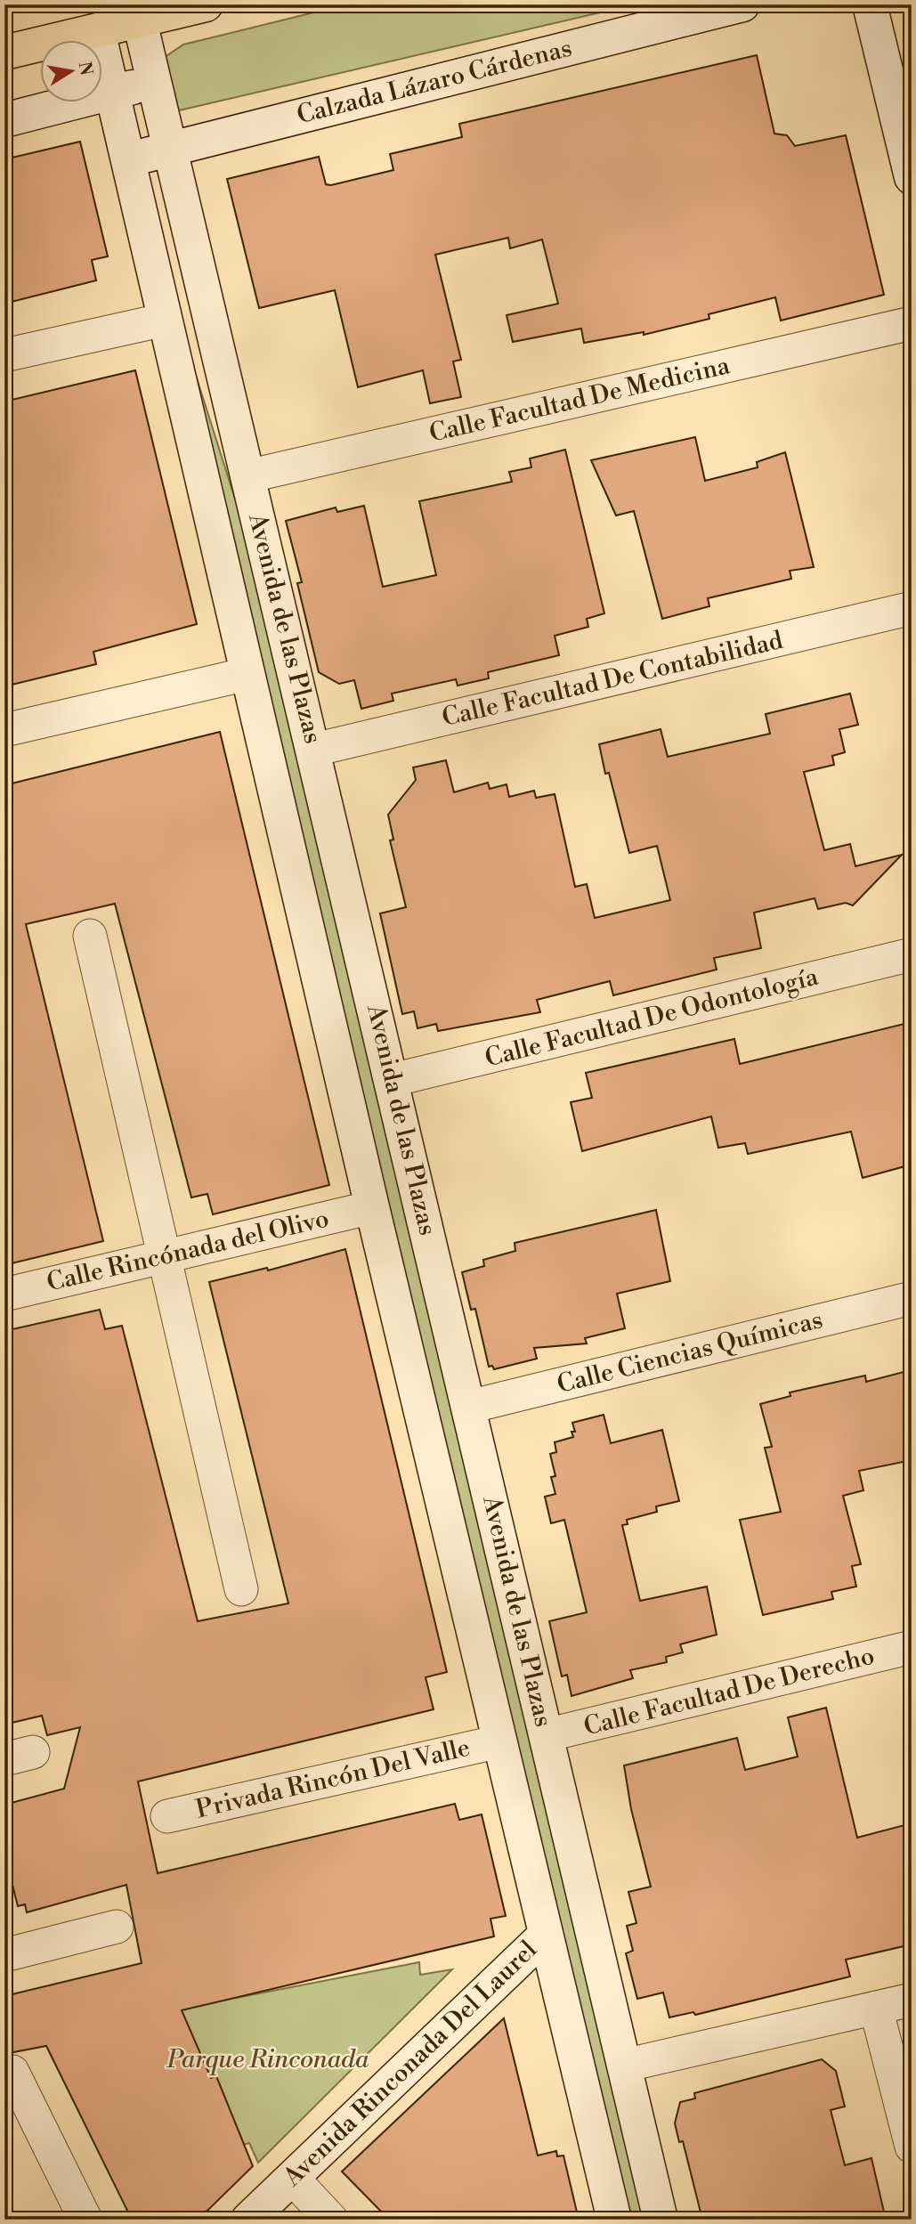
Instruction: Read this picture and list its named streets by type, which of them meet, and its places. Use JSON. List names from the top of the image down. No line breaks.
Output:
{"streets":{"street":["Calzada Lázaro Cárdenas","Calle Facultad De Medicina","Avenida de las Plazas","Calle Facultad De Contabilidad","Calle Facultad De Odontología","Calle Rincónada del Olivo","Calle Ciencias Químicas","Calle Facultad De Derecho","Privada Rincón Del Valle","Avenida Rinconada Del Laurel"]},"crossings":[["Calzada Lázaro Cárdenas","Avenida de las Plazas"],["Calle Facultad De Medicina","Avenida de las Plazas"],["Avenida de las Plazas","Calle Facultad De Contabilidad"],["Avenida de las Plazas","Calle Facultad De Odontología"],["Avenida de las Plazas","Calle Rincónada del Olivo"],["Avenida de las Plazas","Calle Ciencias Químicas"],["Avenida de las Plazas","Calle Facultad De Derecho"],["Avenida de las Plazas","Privada Rincón Del Valle"],["Avenida de las Plazas","Avenida Rinconada Del Laurel"]],"parks":["Parque Rinconada"],"north":"right"}
